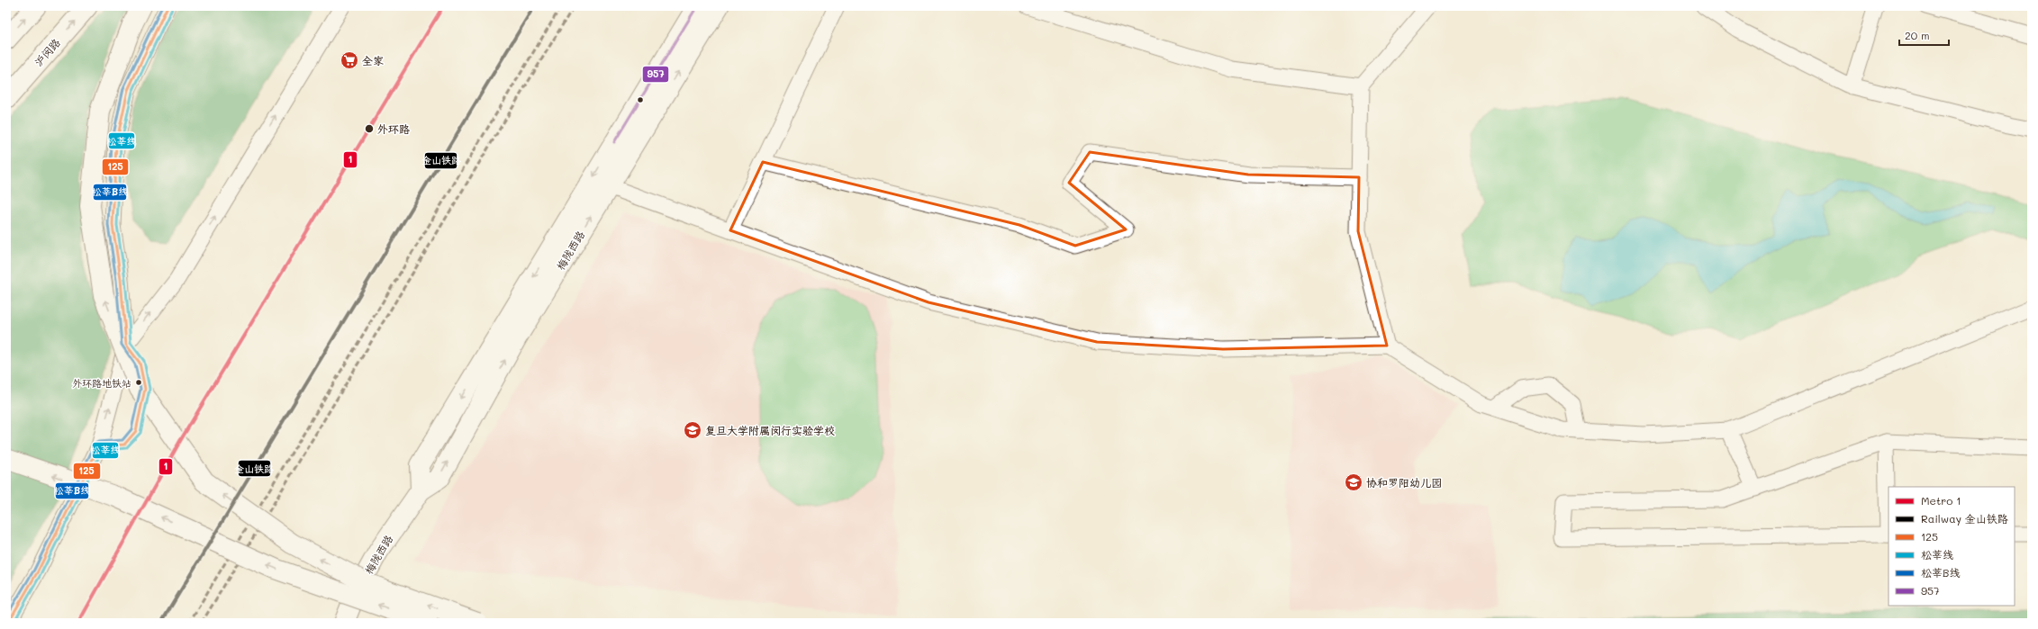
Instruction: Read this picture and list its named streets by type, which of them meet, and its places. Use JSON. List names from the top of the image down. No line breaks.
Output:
{"streets":{"main road":["沪闵路","梅陇西路"]},"places":{"supermarket":["全家"],"other":["外环路","外环路地铁站"],"school or university":["复旦大学附属闵行实验学校","协和罗阳幼儿园"]},"lines":["metro line 1","rail line 金山铁路","transit line 125","transit line 松莘B线","transit line 957","transit line 松莘线"],"legend":["Metro 1","Railway 金山铁路","125","松莘线","松莘B线","957"],"scale_bar":"20 m"}
